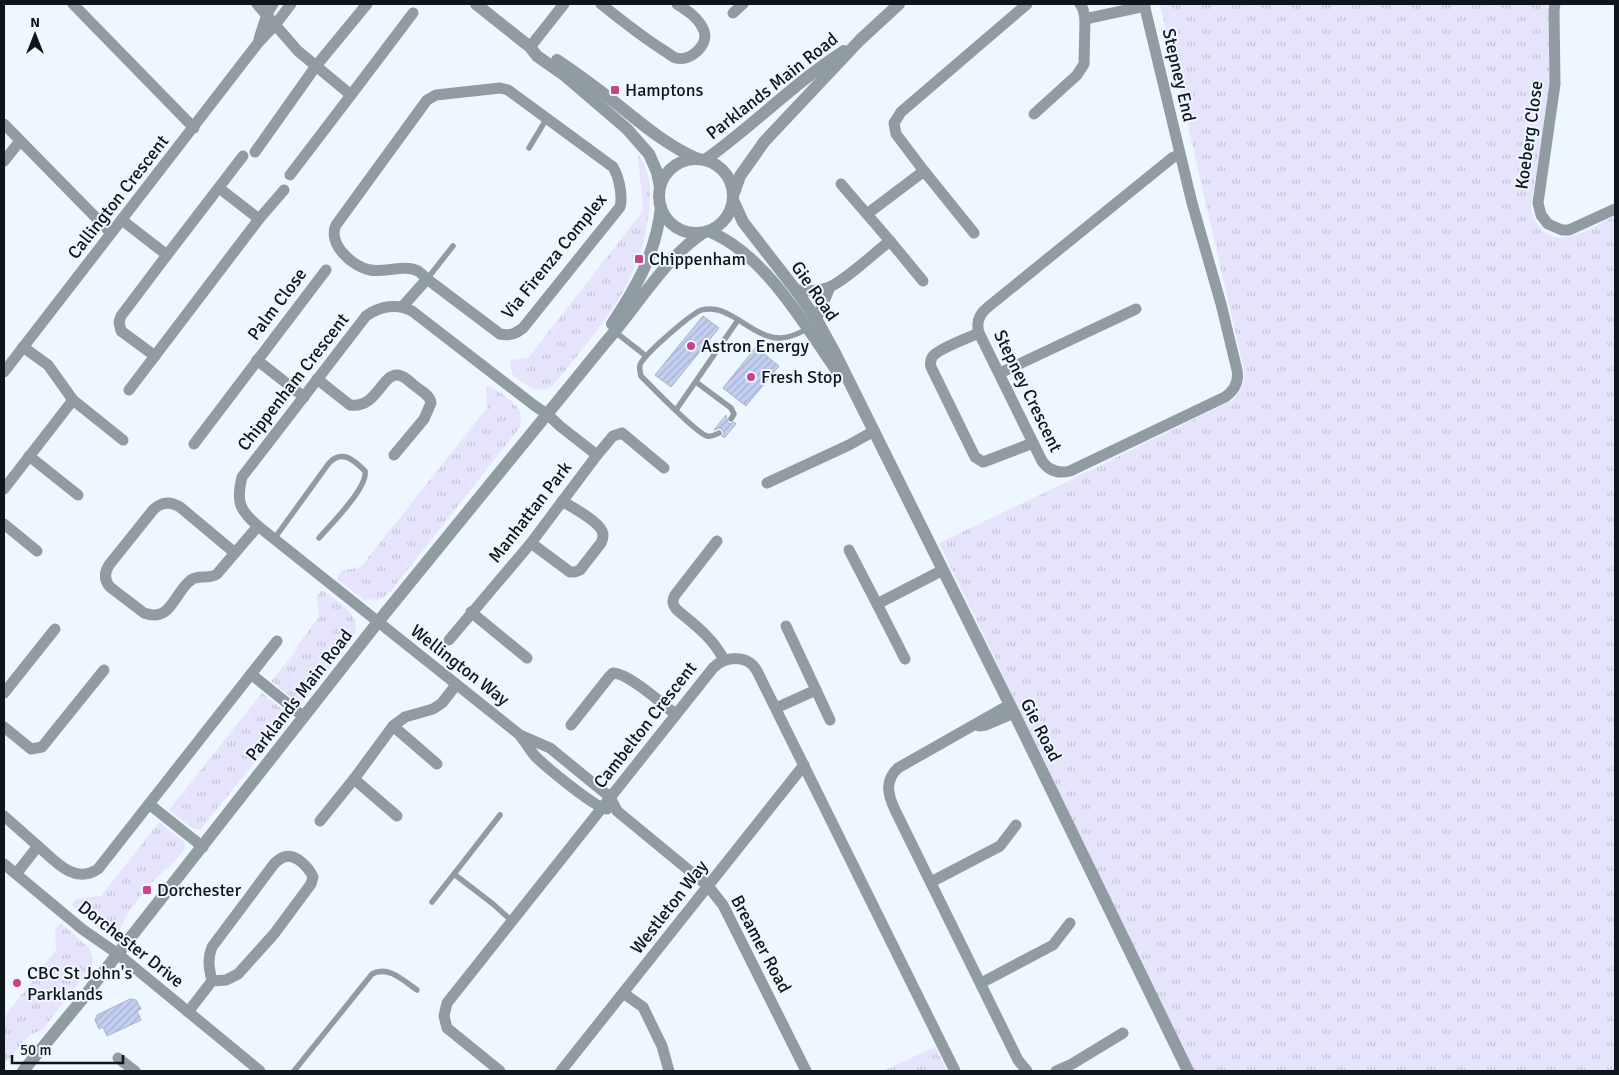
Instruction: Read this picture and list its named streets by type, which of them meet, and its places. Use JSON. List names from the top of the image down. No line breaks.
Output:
{"streets":{"street":["Stepney End","Parklands Main Road","Koeberg Close","Callington Crescent","Via Firenza Complex","Gie Road","Palm Close","Chippenham Crescent","Stepney Crescent","Manhattan Park","Wellington Way","Cambelton Crescent","Westleton Way","Dorchester Drive","Breamer Road"]},"crossings":[["Stepney End","Stepney Crescent"],["Parklands Main Road","Gie Road"],["Parklands Main Road","Chippenham Crescent"],["Parklands Main Road","Manhattan Park"],["Parklands Main Road","Wellington Way"],["Parklands Main Road","Dorchester Drive"],["Palm Close","Chippenham Crescent"],["Chippenham Crescent","Wellington Way"],["Wellington Way","Cambelton Crescent"],["Wellington Way","Breamer Road"],["Cambelton Crescent","Westleton Way"],["Cambelton Crescent","Breamer Road"],["Westleton Way","Breamer Road"]],"places":{"transit":["Hamptons","Chippenham","Dorchester"],"other":["Astron Energy","Fresh Stop","CBC St John's Parklands"]},"scale_bar":"50 m","north":"top"}
